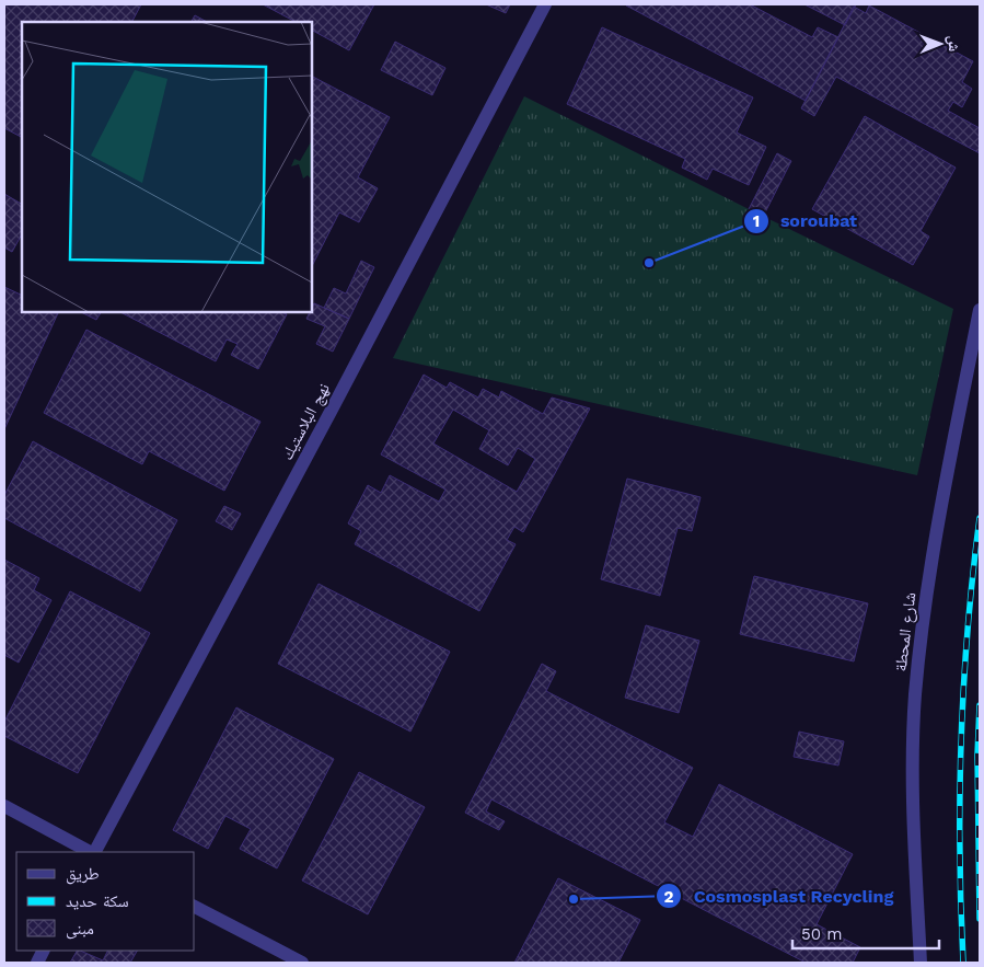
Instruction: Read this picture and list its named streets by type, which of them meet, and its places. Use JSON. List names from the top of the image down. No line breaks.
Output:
{"streets":{"street":["نهج البلاستيك","شارع المحطة"]},"places":["soroubat","Cosmosplast Recycling"],"legend":["طريق","سكة حديد","مبنى"],"scale_bar":"50 m","north":"right"}
